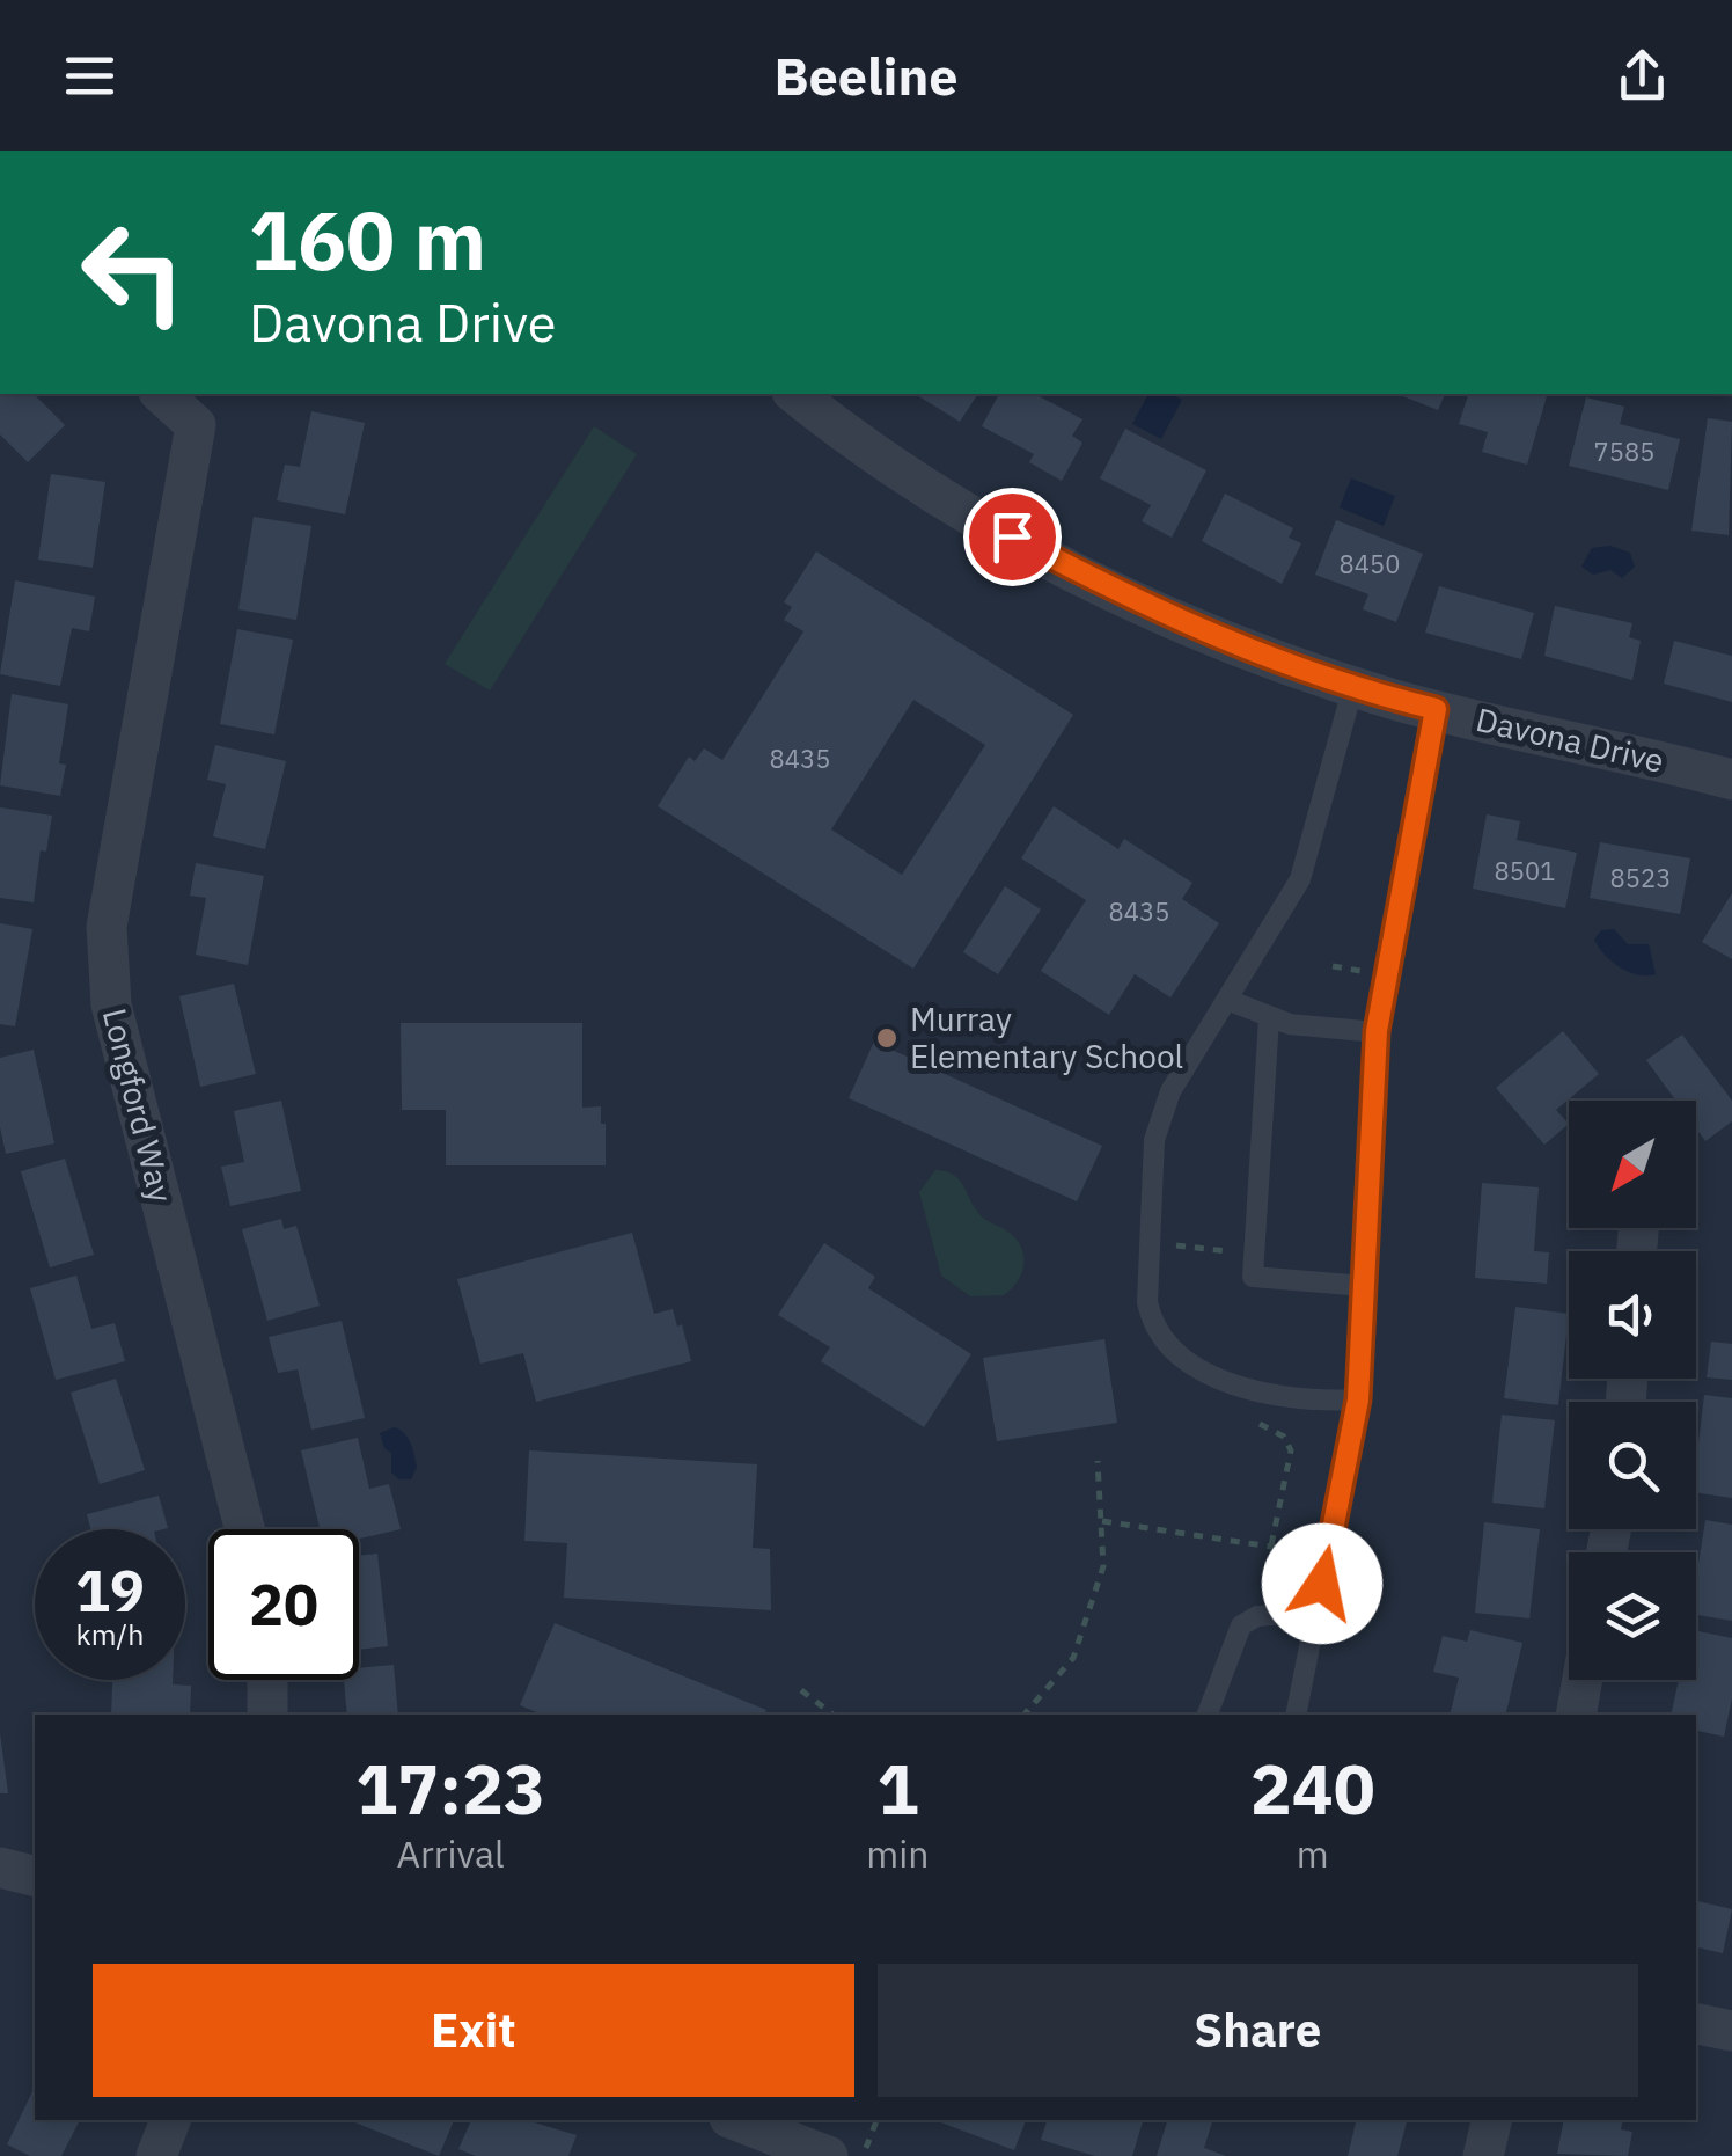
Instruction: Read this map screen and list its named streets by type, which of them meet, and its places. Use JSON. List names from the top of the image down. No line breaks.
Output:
{"streets":{"street":["Davona Drive","Longford Way"]},"places":["Murray Elementary School"],"house_numbers":["7585","8450","8435","8501","8523","8435"],"north":"bottom left","page":{"header":"Beeline","turn":["160 m","Davona Drive"],"speed":"19 km/h","limit":"20","eta":["17:23","Arrival","1","min","240","m"],"buttons":["Exit","Share"]}}
